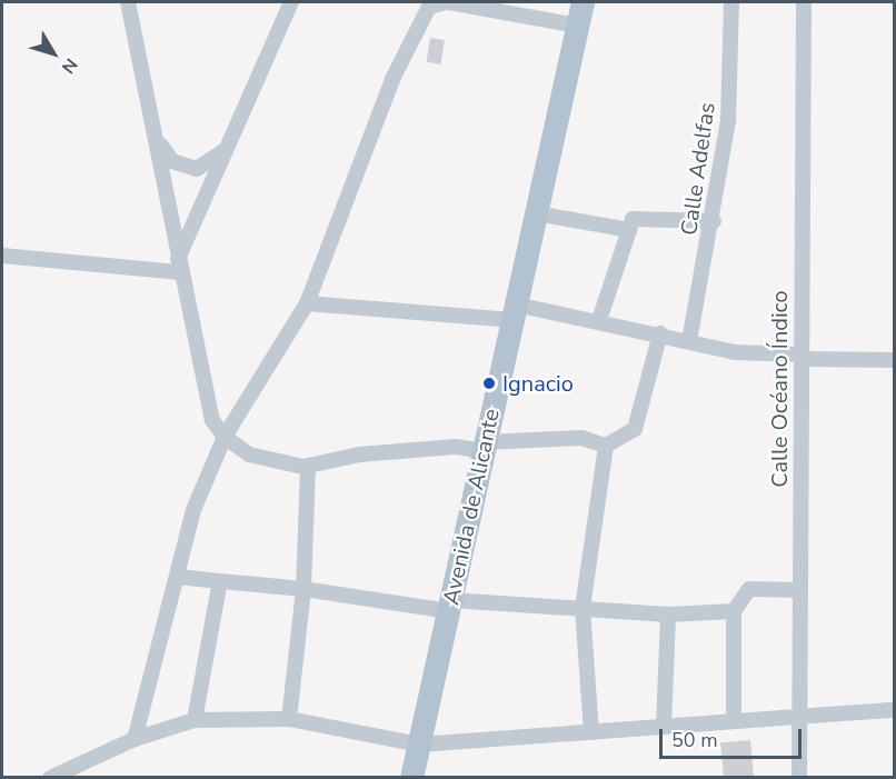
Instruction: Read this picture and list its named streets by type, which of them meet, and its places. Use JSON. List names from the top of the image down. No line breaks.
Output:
{"streets":{"main road":["Avenida de Alicante"],"street":["Calle Adelfas","Calle Océano Índico"]},"places":["Ignacio"],"scale_bar":"50 m","north":"bottom right"}
